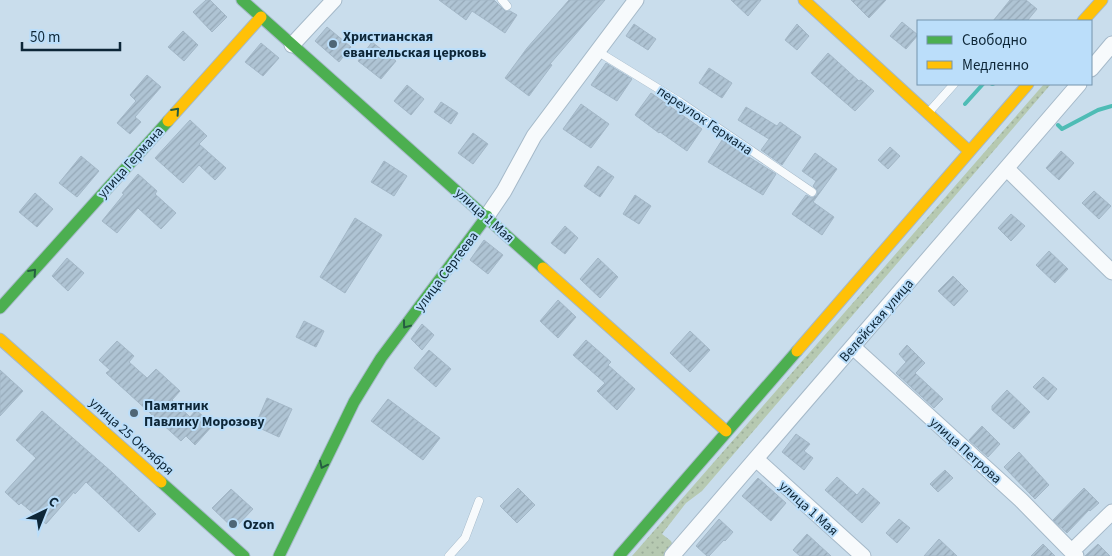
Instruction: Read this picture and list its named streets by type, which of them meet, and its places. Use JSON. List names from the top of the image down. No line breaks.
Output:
{"streets":{"main road":["улица Германа","улица 1 Мая","улица Сергеева","улица 25 Октября"],"street":["Велейская улица","улица Петрова"],"lane":["переулок Германа"]},"crossings":[["переулок Германа","улица Сергеева"],["улица Германа","улица 1 Мая"],["улица 1 Мая","улица Сергеева"],["улица 1 Мая","Велейская улица"],["Велейская улица","улица Петрова"]],"one_way":["улица Германа","улица Сергеева"],"places":["Христианская евангельская церковь","Памятник Павлику Морозову","Ozon"],"legend":["Свободно","Медленно"],"scale_bar":"50 m","north":"top right"}
